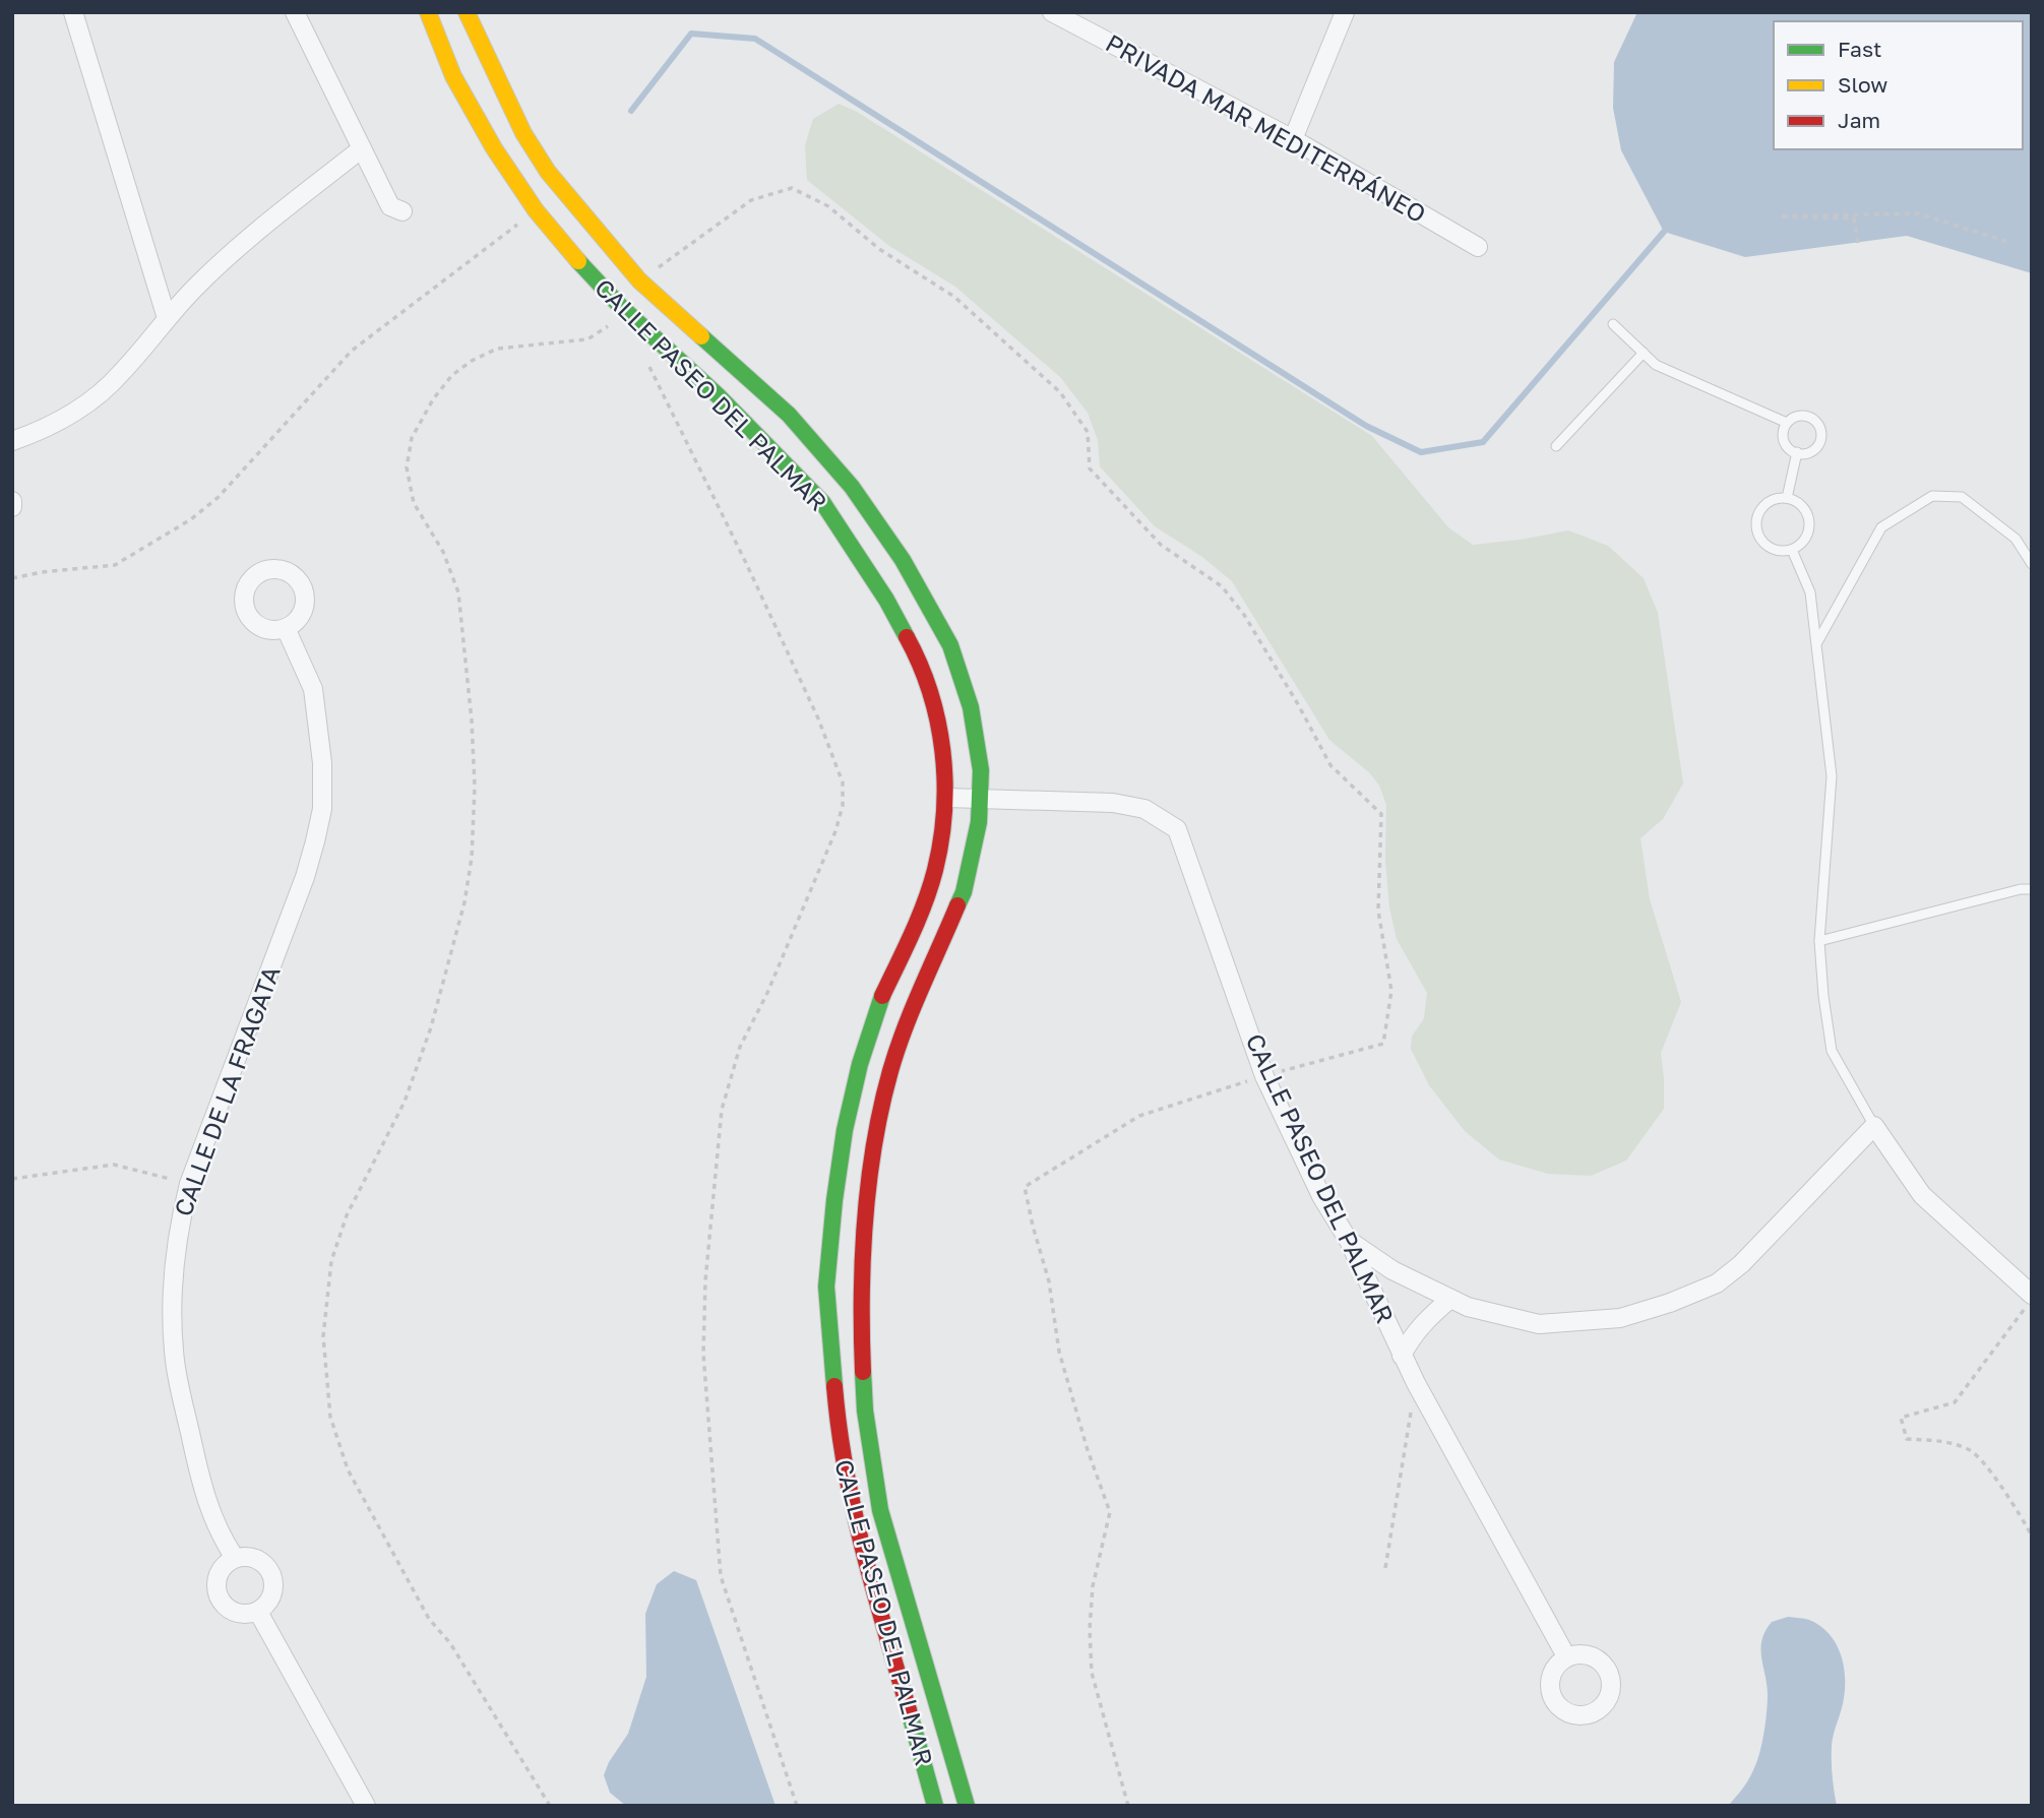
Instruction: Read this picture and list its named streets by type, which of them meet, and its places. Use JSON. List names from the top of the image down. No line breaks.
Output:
{"streets":{"street":["PRIVADA MAR MEDITERRÁNEO","CALLE PASEO DEL PALMAR","CALLE DE LA FRAGATA"]},"legend":["Fast","Slow","Jam"]}
